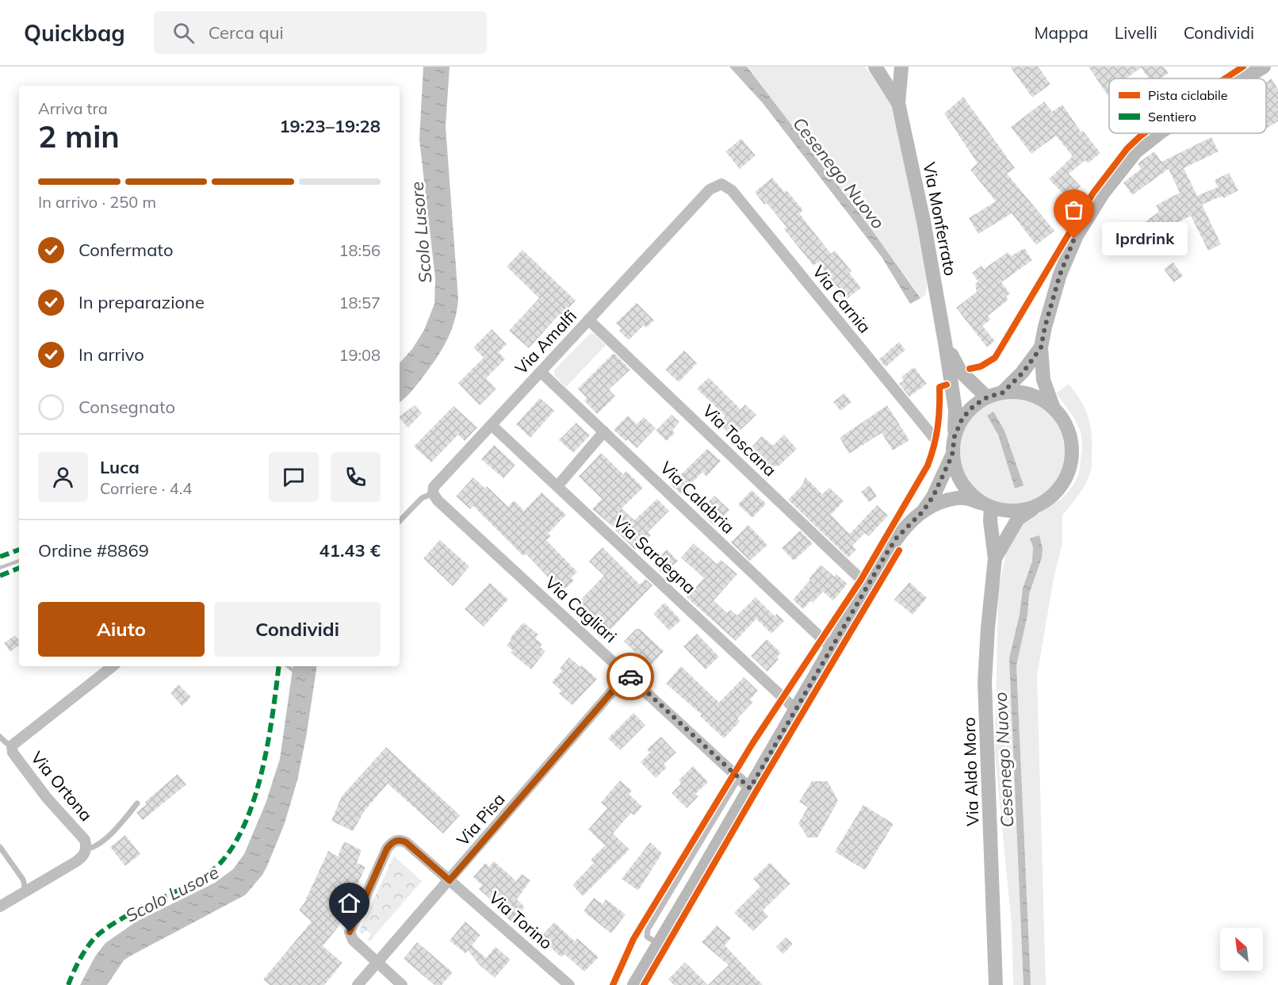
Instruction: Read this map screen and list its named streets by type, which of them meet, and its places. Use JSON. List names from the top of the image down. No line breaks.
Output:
{"streets":{"main road":["Via Monferrato","Via Aldo Moro"],"street":["Via Carnia","Via Amalfi","Via Toscana","Via Calabria","Via Sardegna","Via Cagliari","Via Ortona","Via Pisa","Via Torino"]},"crossings":[["Via Monferrato","Via Aldo Moro"],["Via Carnia","Via Amalfi"],["Via Amalfi","Via Toscana"],["Via Amalfi","Via Calabria"],["Via Amalfi","Via Sardegna"],["Via Amalfi","Via Cagliari"],["Via Cagliari","Via Pisa"],["Via Pisa","Via Torino"]],"water":["Cesenego Nuovo","Scolo Lusore"],"places":["Iprdrink"],"legend":["Pista ciclabile","Sentiero"],"north":"top left","page":{"header":"Quickbag","search":"Cerca qui","nav":["Mappa","Livelli","Condividi"],"heading":["2 min","Arriva tra","19:23–19:28"],"panel":["Luca","Corriere · 4.4","Ordine #8869","41.43 €"],"bar":"In arrivo · 250 m","bubble":"Iprdrink","list":[["Confermato","18:56"],["In preparazione","18:57"],["In arrivo","19:08"],"Consegnato"],"buttons":["Aiuto","Condividi"]}}
